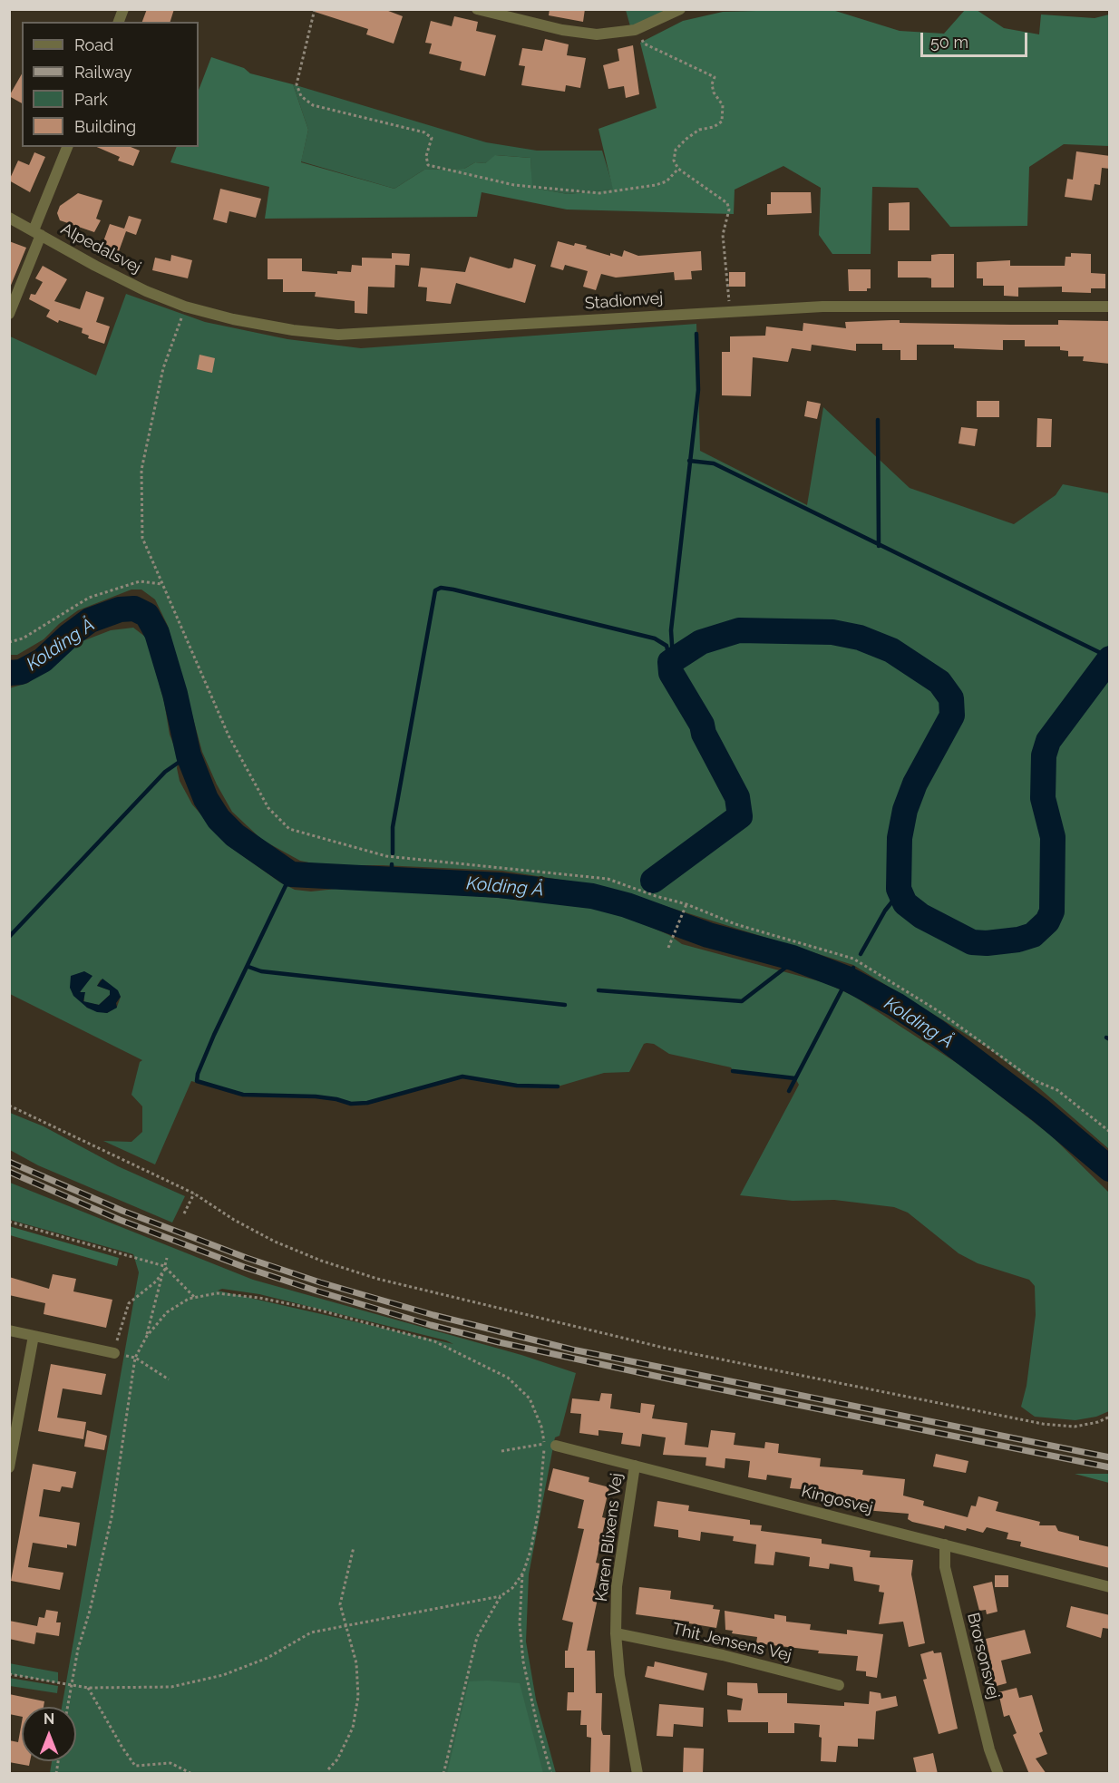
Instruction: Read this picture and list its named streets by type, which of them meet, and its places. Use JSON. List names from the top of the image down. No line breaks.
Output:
{"streets":{"street":["Alpedalsvej","Stadionvej","Kingosvej","Karen Blixens Vej","Thit Jensens Vej","Brorsonsvej"]},"crossings":[["Alpedalsvej","Stadionvej"],["Kingosvej","Karen Blixens Vej"],["Kingosvej","Brorsonsvej"],["Karen Blixens Vej","Thit Jensens Vej"]],"water":["Kolding Å"],"legend":["Road","Railway","Park","Building"],"scale_bar":"50 m","north":"top"}
